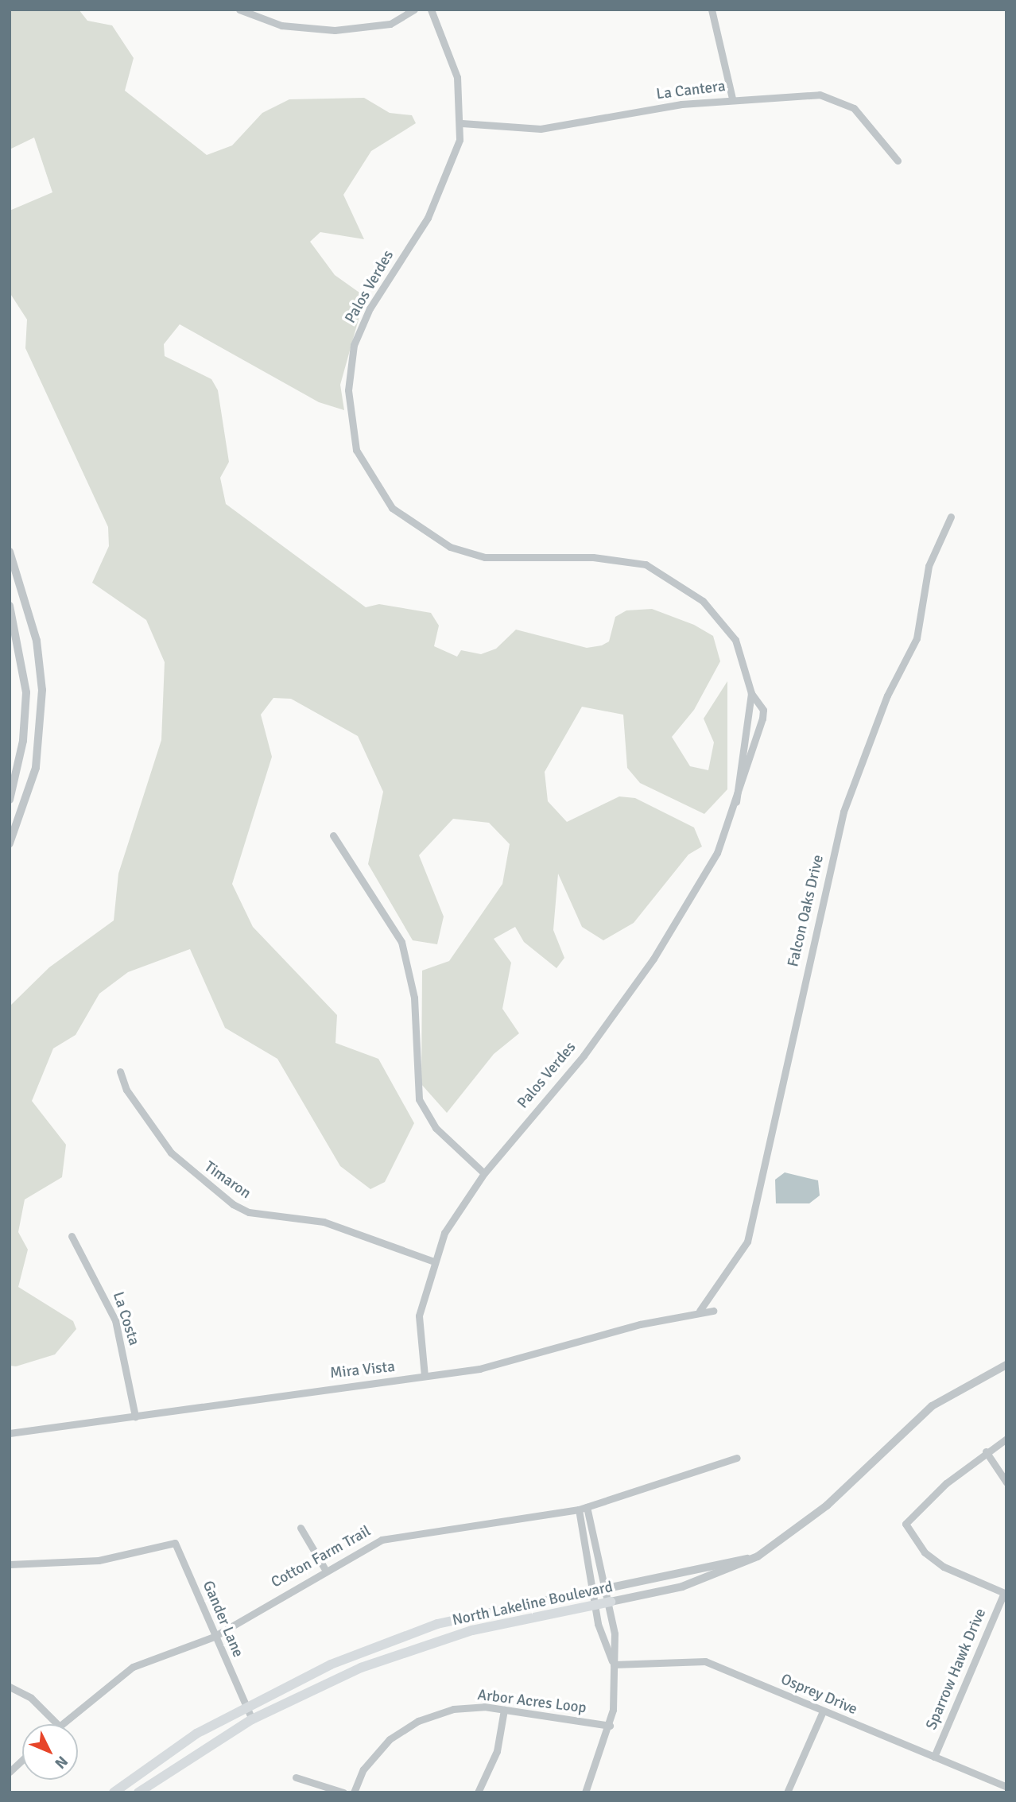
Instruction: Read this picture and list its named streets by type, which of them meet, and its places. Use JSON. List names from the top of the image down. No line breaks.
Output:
{"streets":{"main road":["North Lakeline Boulevard"],"street":["La Cantera","Palos Verdes","Falcon Oaks Drive","Timaron","La Costa","Mira Vista","Cotton Farm Trail","Gander Lane","Sparrow Hawk Drive","Osprey Drive","Arbor Acres Loop"]},"crossings":[["La Cantera","Palos Verdes"],["Palos Verdes","Timaron"],["Palos Verdes","Mira Vista"],["Falcon Oaks Drive","Mira Vista"],["La Costa","Mira Vista"],["Cotton Farm Trail","Gander Lane"],["North Lakeline Boulevard","Gander Lane"],["Sparrow Hawk Drive","Osprey Drive"]],"north":"bottom right"}
